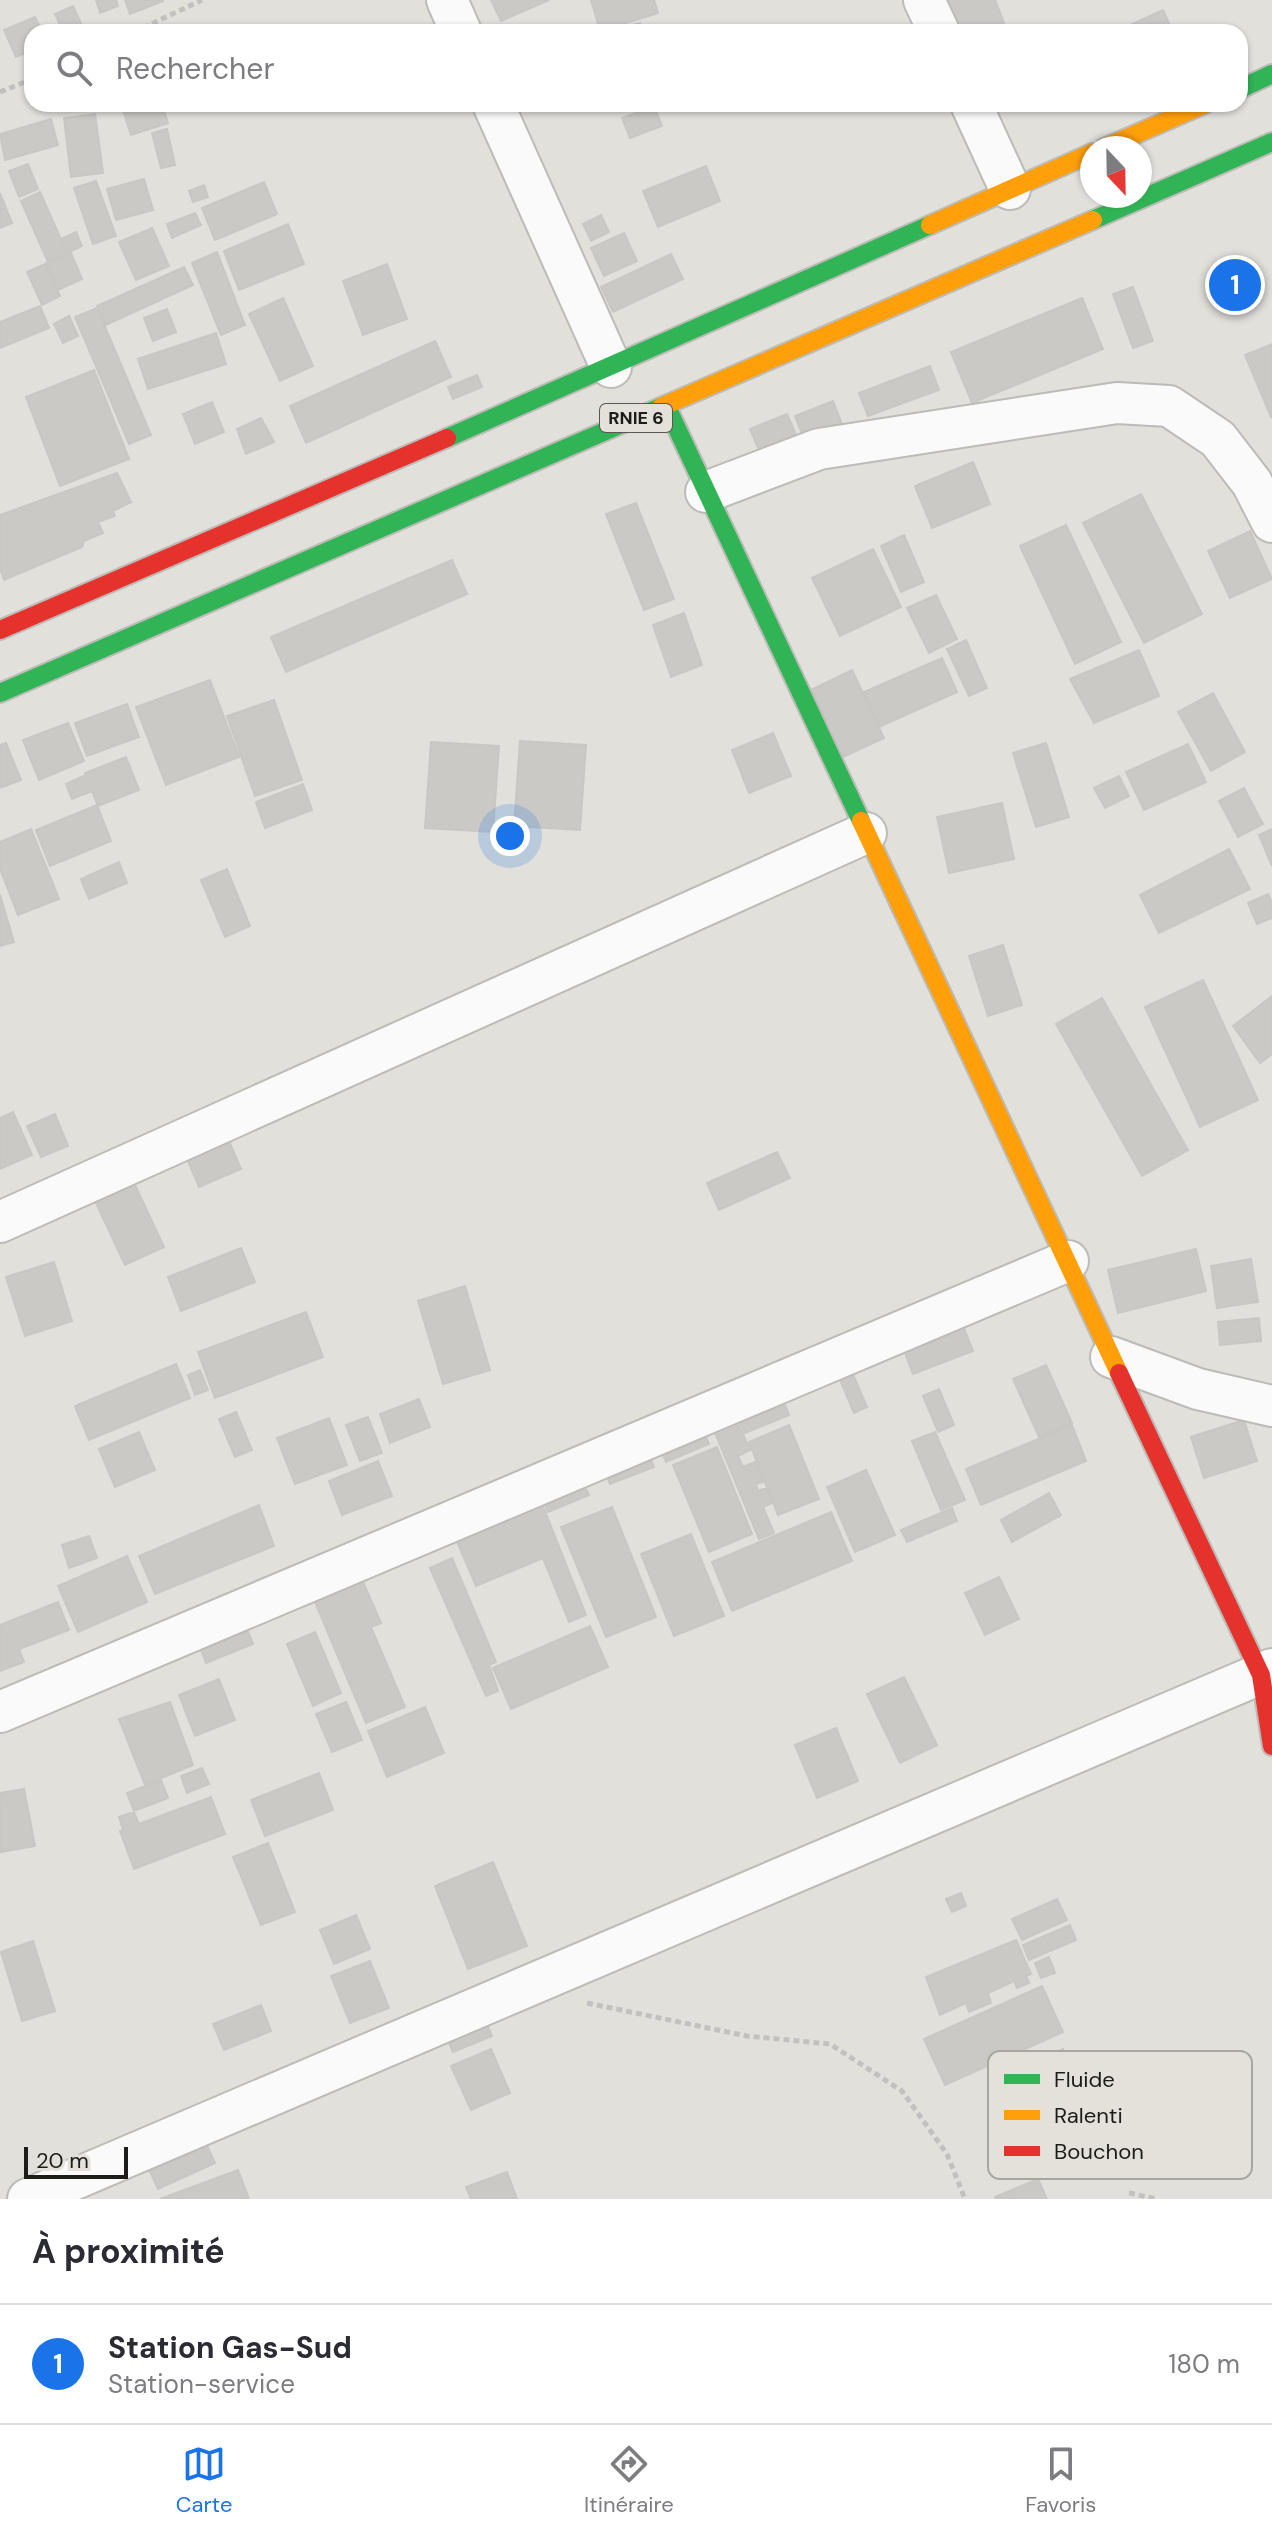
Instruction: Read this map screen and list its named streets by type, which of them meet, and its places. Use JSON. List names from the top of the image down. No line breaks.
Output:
{"streets":{"main road":["RNIE 6"]},"legend":["Fluide","Ralenti","Bouchon"],"scale_bar":"20 m","north":"bottom","page":{"search":"Rechercher","pins":"1","scale":"20 m","heading":"À proximité","list":[{"mark":"1","name":"Station Gas-Sud","note":"Station-service","value":"180 m"}],"nav":["Carte","Itinéraire","Favoris"]}}
